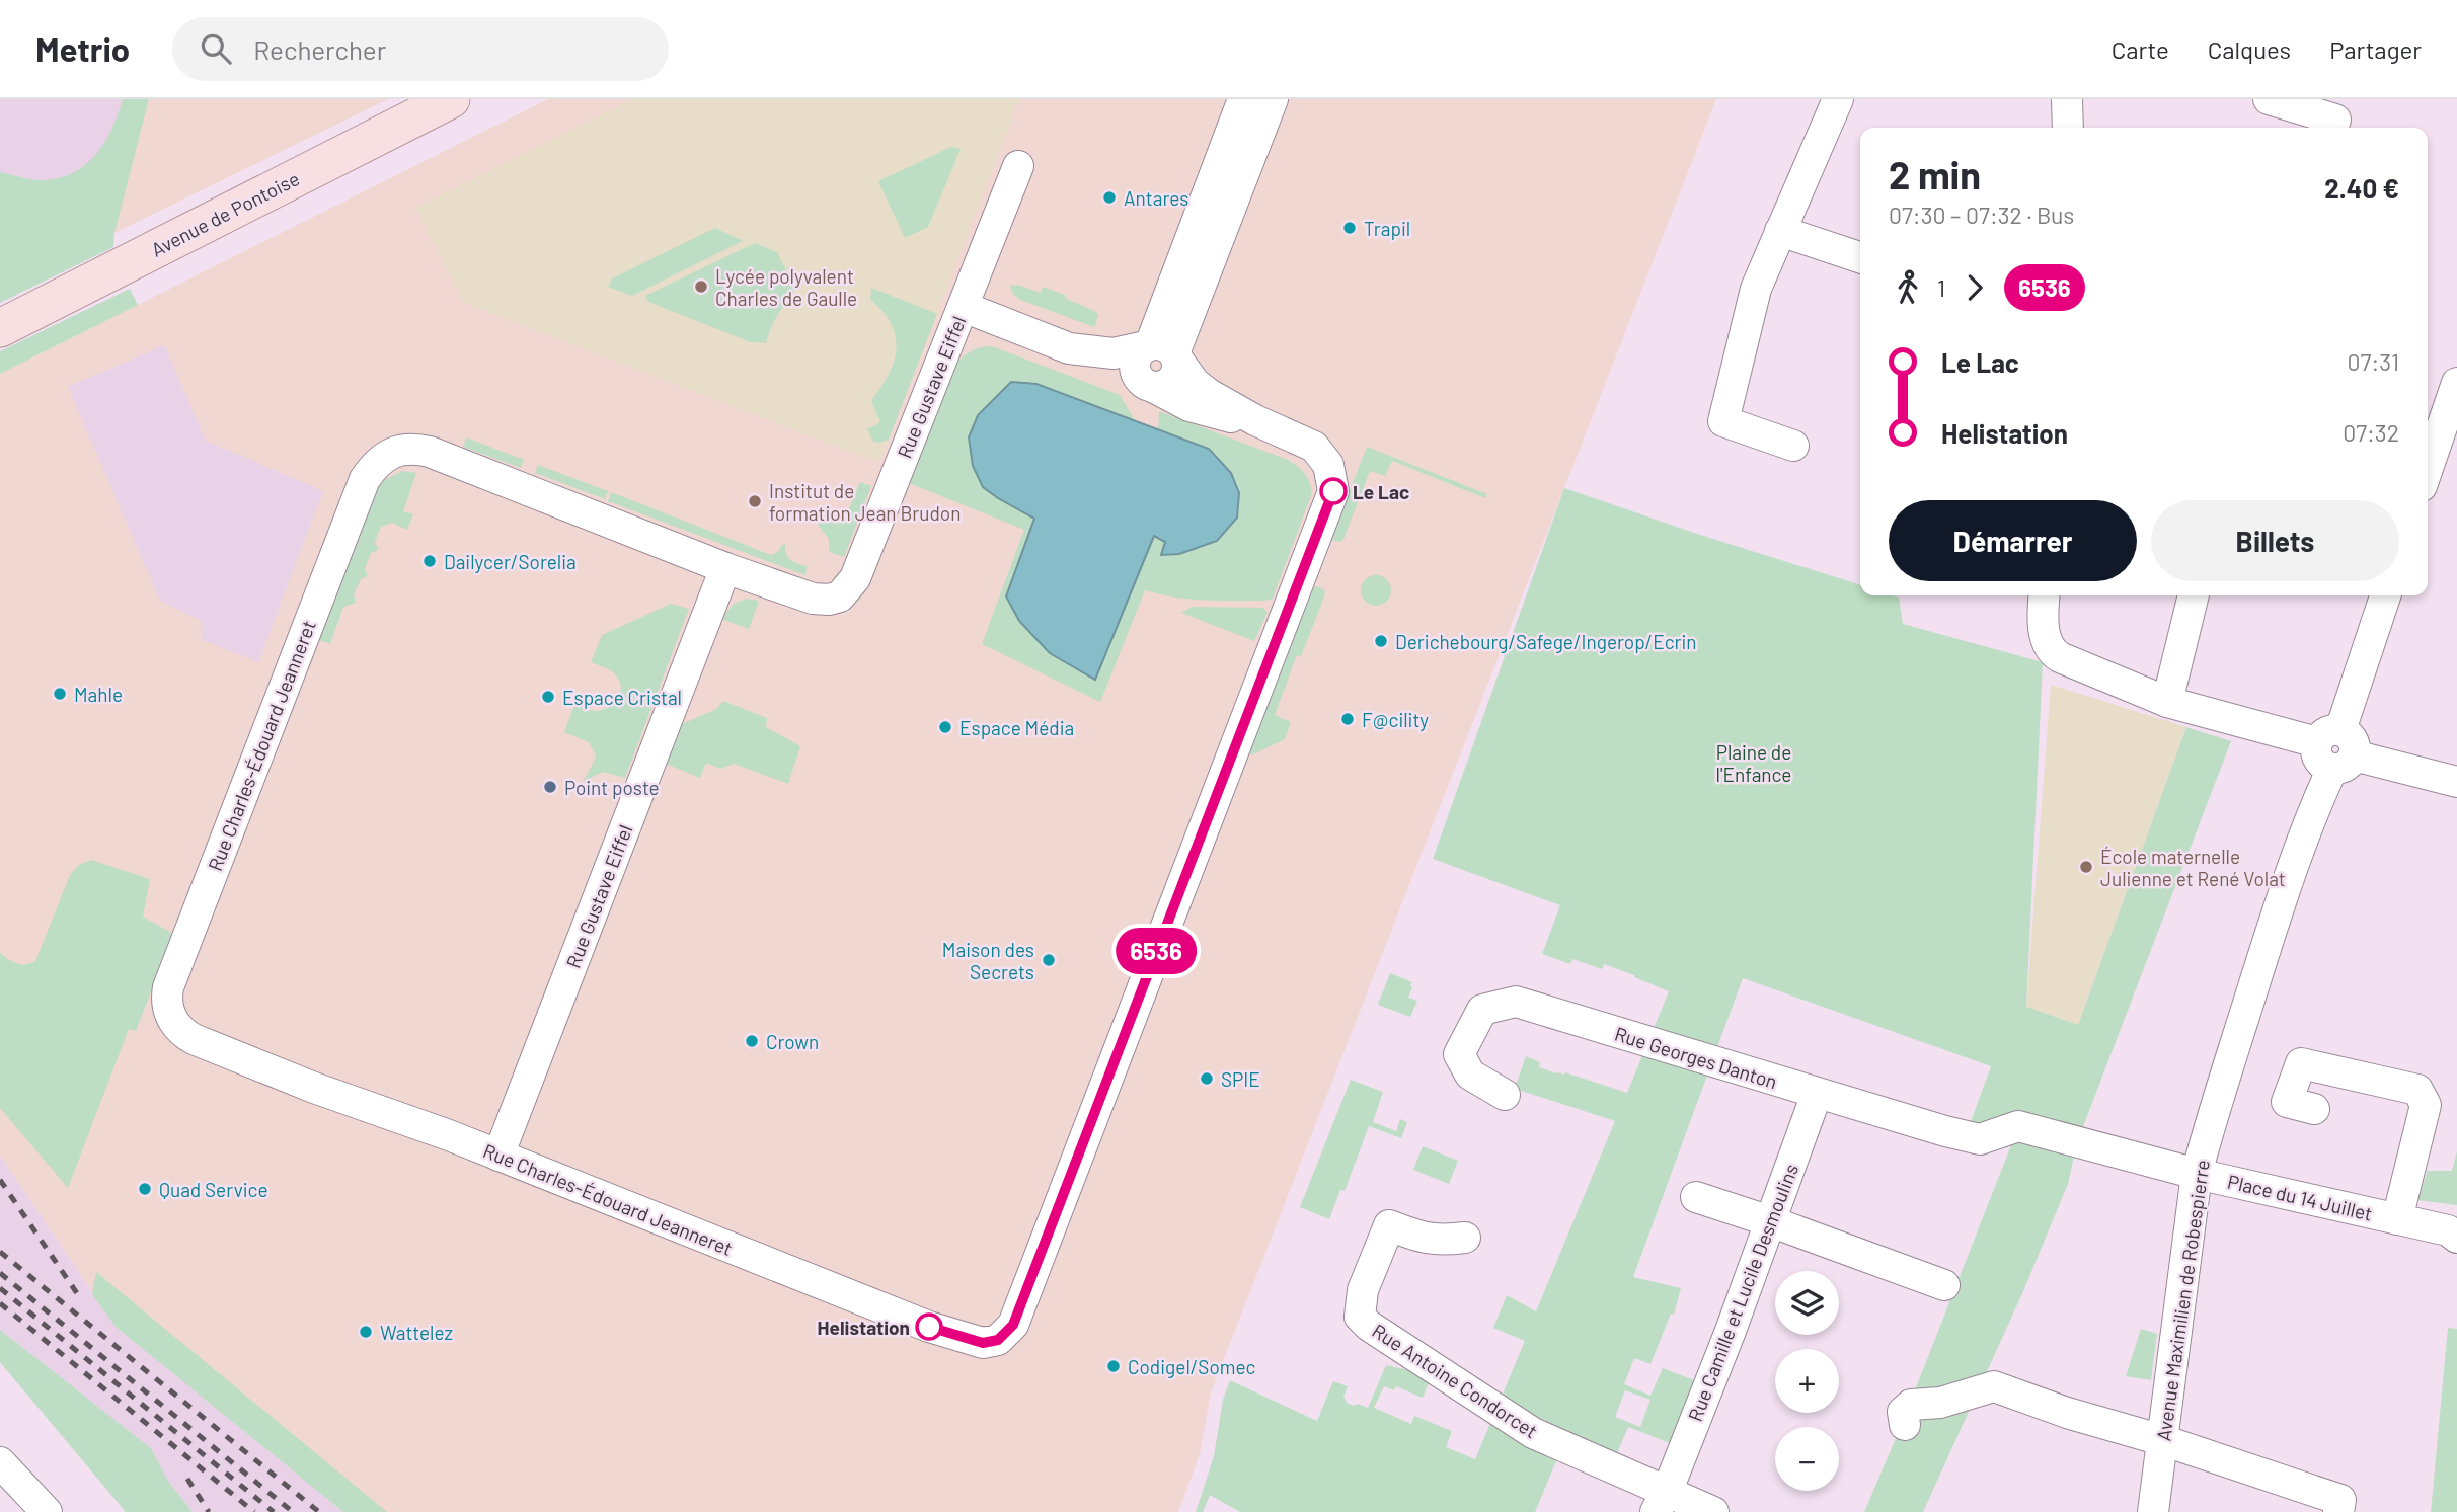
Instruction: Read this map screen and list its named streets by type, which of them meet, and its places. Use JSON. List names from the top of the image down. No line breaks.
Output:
{"streets":{"main road":["Avenue de Pontoise"],"street":["Rue Gustave Eiffel","Rue Charles-Édouard Jeanneret","Rue Georges Danton","Place du 14 Juillet","Rue Camille et Lucile Desmoulins","Avenue Maximilien de Robespierre","Rue Antoine Condorcet"]},"crossings":[["Rue Gustave Eiffel","Rue Charles-Édouard Jeanneret"],["Rue Georges Danton","Place du 14 Juillet"],["Rue Georges Danton","Rue Camille et Lucile Desmoulins"],["Place du 14 Juillet","Avenue Maximilien de Robespierre"],["Rue Camille et Lucile Desmoulins","Rue Antoine Condorcet"]],"parks":["Plaine de l'Enfance"],"places":["Antares","Trapil","Lycée polyvalent Charles de Gaulle","Le Lac","Institut de formation Jean Brudon","Dailycer/Sorelia","Derichebourg/Safege/Ingerop/Ecrin","Mahle","Espace Cristal","F@cility","Espace Média","Point poste","École maternelle Julienne et René Volat","Maison des Secrets","Crown","SPIE","Quad Service","Helistation","Wattelez","Codigel/Somec"],"lines":["bus line 6536"],"page":{"header":"Metrio","search":"Rechercher","nav":["Carte","Calques","Partager"],"on_map":"6536","heading":["2 min","07:30 – 07:32 · Bus","2.40 €"],"legs":["1","6536"],"list":[{"name":"Le Lac","value":"07:31"},{"name":"Helistation","value":"07:32"}],"buttons":["Démarrer","Billets"],"map_buttons":["+","−"]}}
